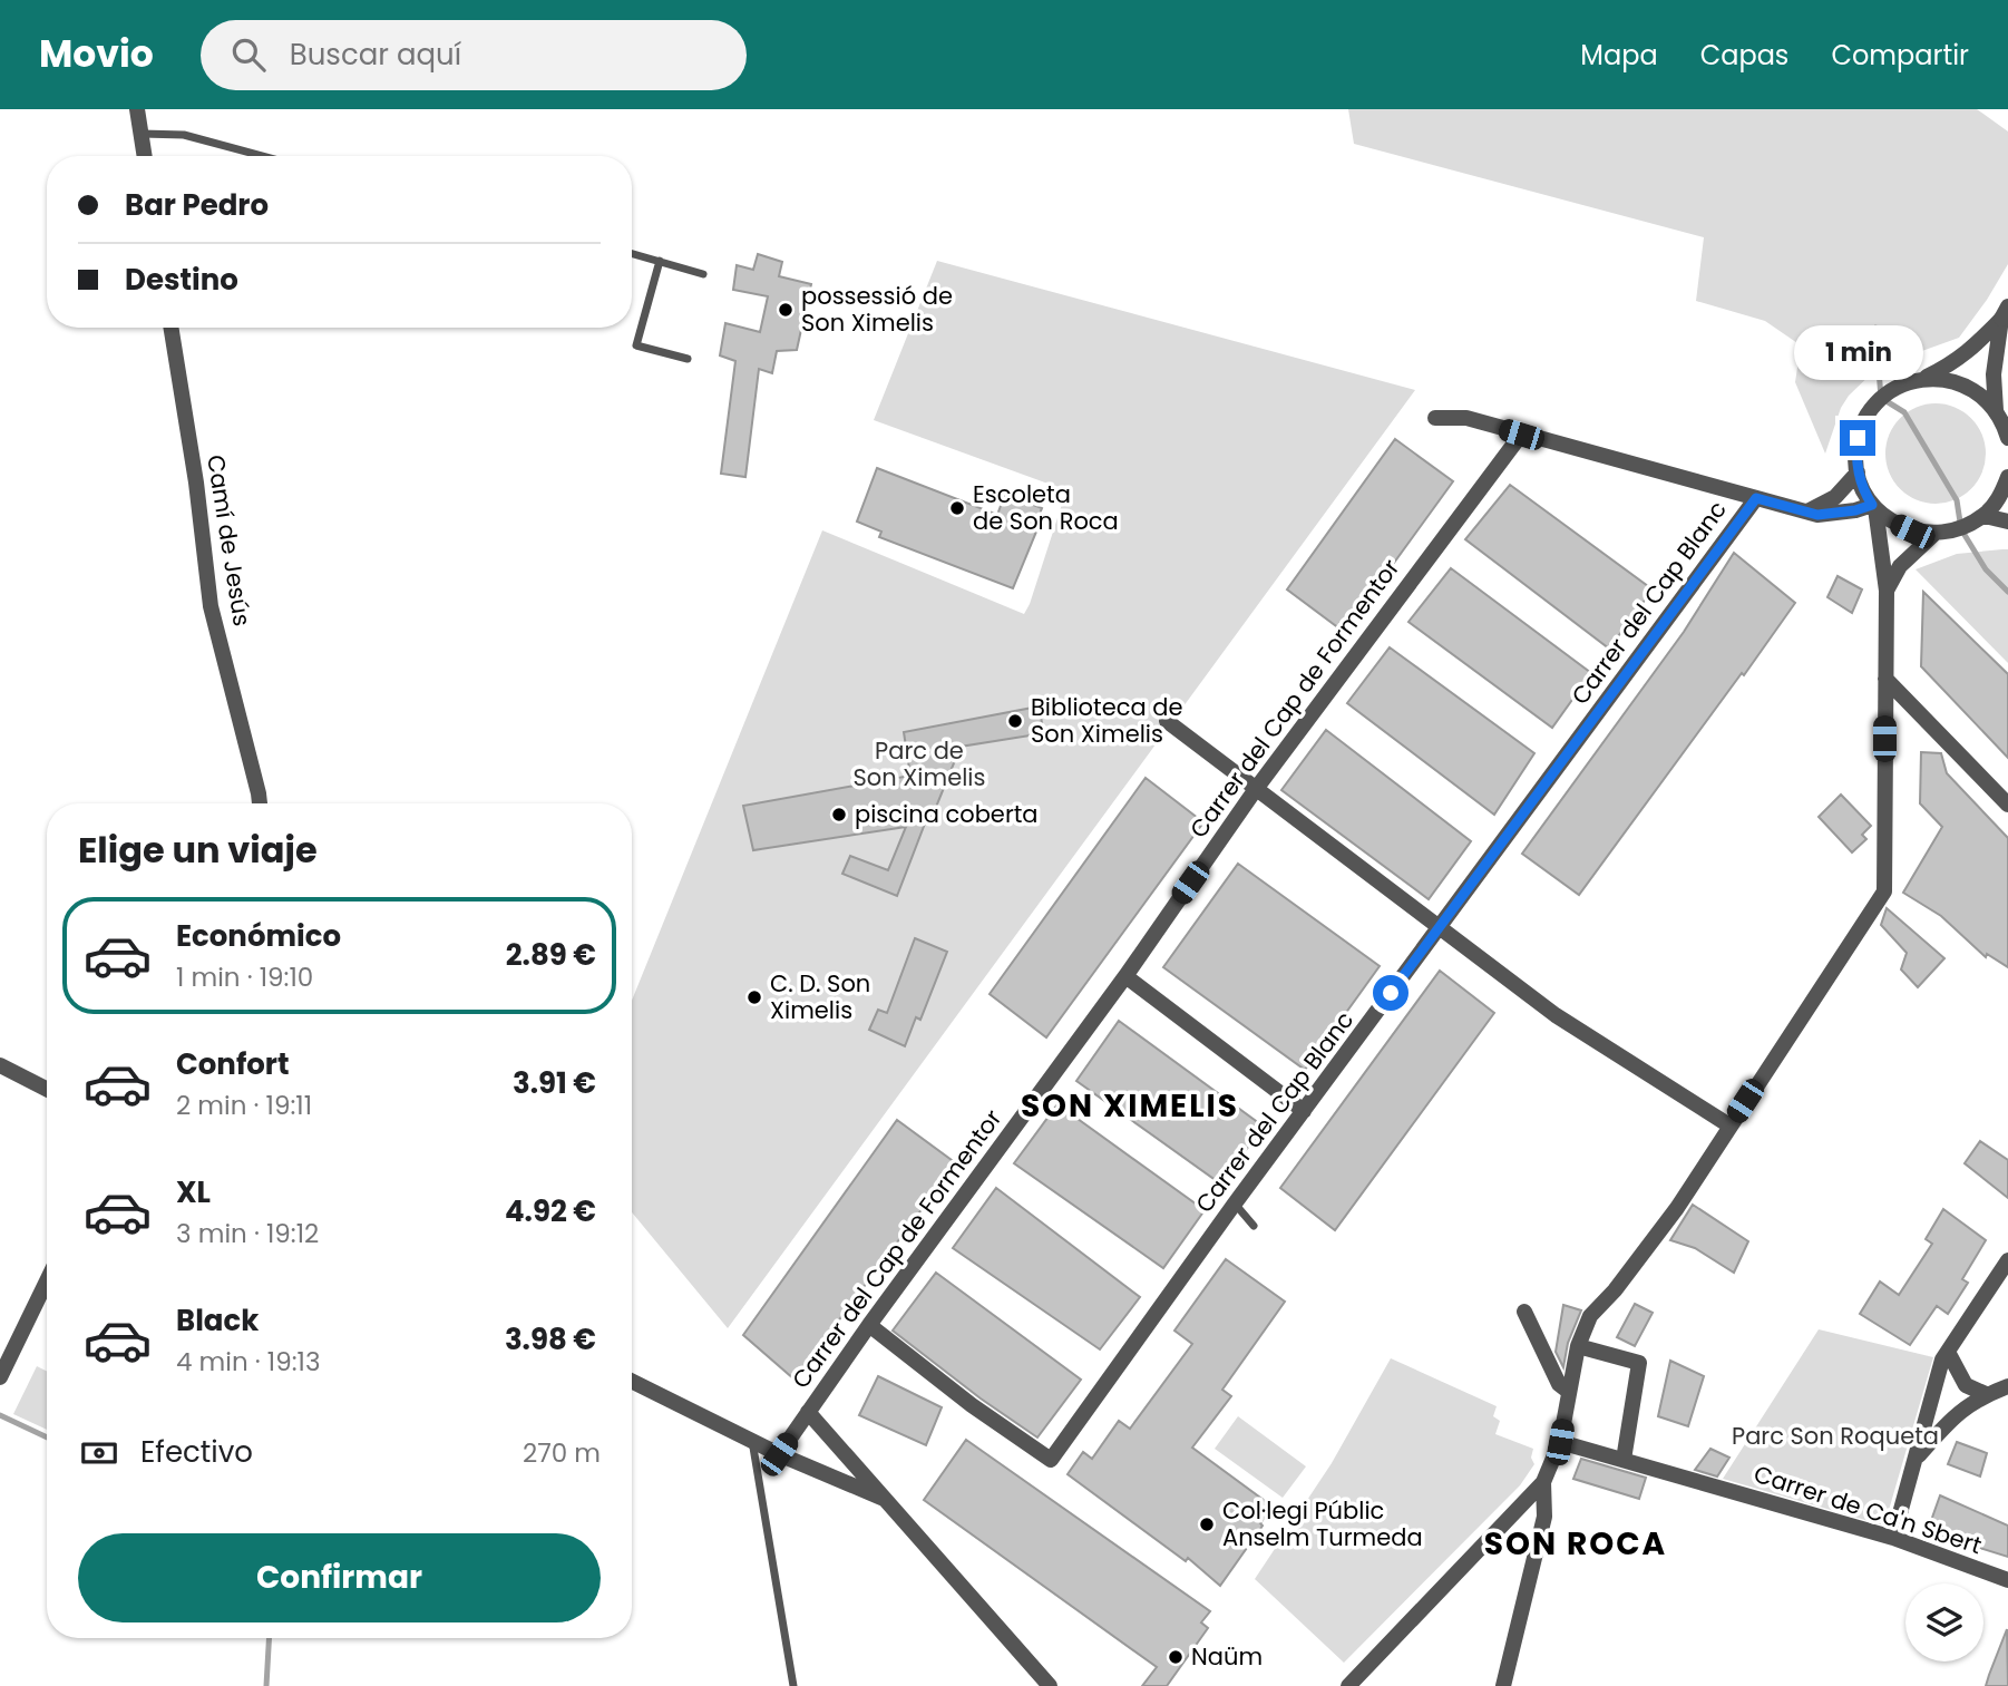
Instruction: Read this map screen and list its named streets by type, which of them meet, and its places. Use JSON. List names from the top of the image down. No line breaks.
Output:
{"streets":{"street":["Camí de Jesús","Carrer del Cap Blanc","Carrer del Cap de Formentor","Carrer de Ca'n Sbert"]},"crossings":[["Carrer del Cap Blanc","Carrer del Cap de Formentor"]],"districts":["SON XIMELIS","SON ROCA"],"parks":["Parc de Son Ximelis","Parc Son Roqueta"],"places":["possessió de Son Ximelis","Escoleta de Son Roca","Biblioteca de Son Ximelis","piscina coberta","C. D. Son Ximelis","Col·legi Públic Anselm Turmeda","Naüm"],"page":{"header":"Movio","search":"Buscar aquí","nav":["Mapa","Capas","Compartir"],"banner":["Bar Pedro","Destino"],"bubble":"1 min","heading":"Elige un viaje","list":[{"name":"Económico","note":"1 min · 19:10","value":"2.89 €"},{"name":"Confort","note":"2 min · 19:11","value":"3.91 €"},{"name":"XL","note":"3 min · 19:12","value":"4.92 €"},{"name":"Black","note":"4 min · 19:13","value":"3.98 €"}],"pay":["Efectivo","270 m"],"buttons":"Confirmar"}}
